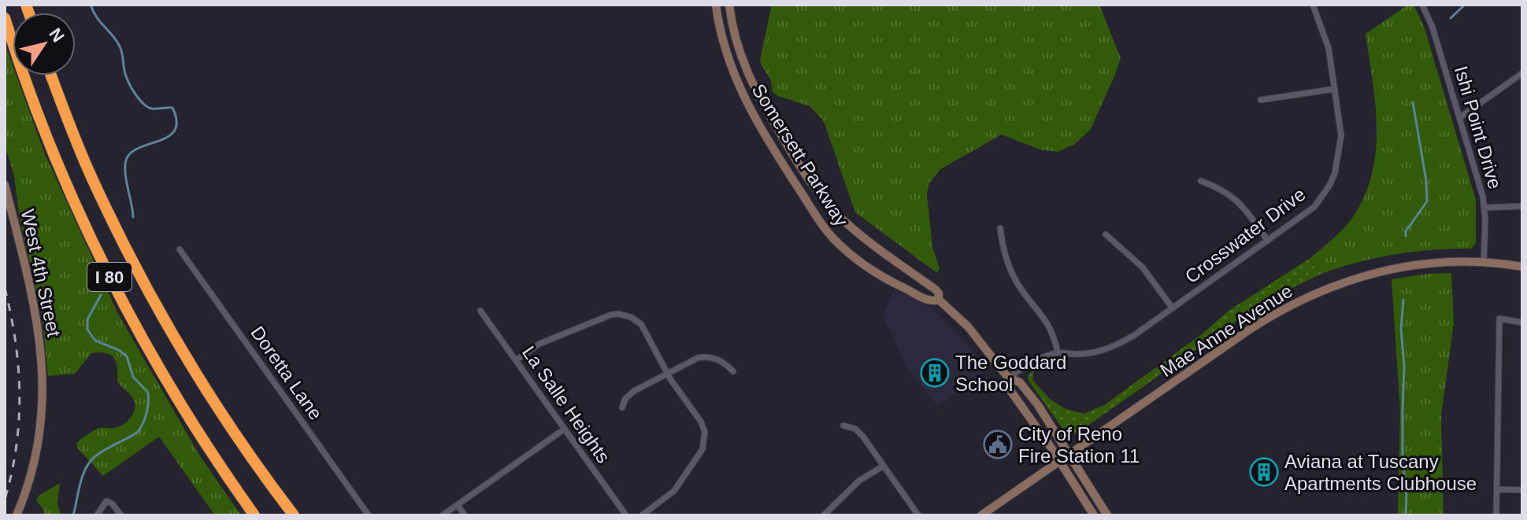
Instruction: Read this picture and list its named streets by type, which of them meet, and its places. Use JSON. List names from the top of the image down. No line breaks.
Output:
{"streets":{"highway":["I 80"],"main road":["Somersett Parkway","West 4th Street","Mae Anne Avenue"],"street":["Ishi Point Drive","Crosswater Drive","Doretta Lane","La Salle Heights"]},"crossings":[["Ishi Point Drive","Mae Anne Avenue"],["Somersett Parkway","Crosswater Drive"],["Somersett Parkway","Mae Anne Avenue"]],"places":{"building":["The Goddard School","Aviana at Tuscany Apartments Clubhouse"],"public building":["City of Reno Fire Station 11"]},"north":"top right"}
